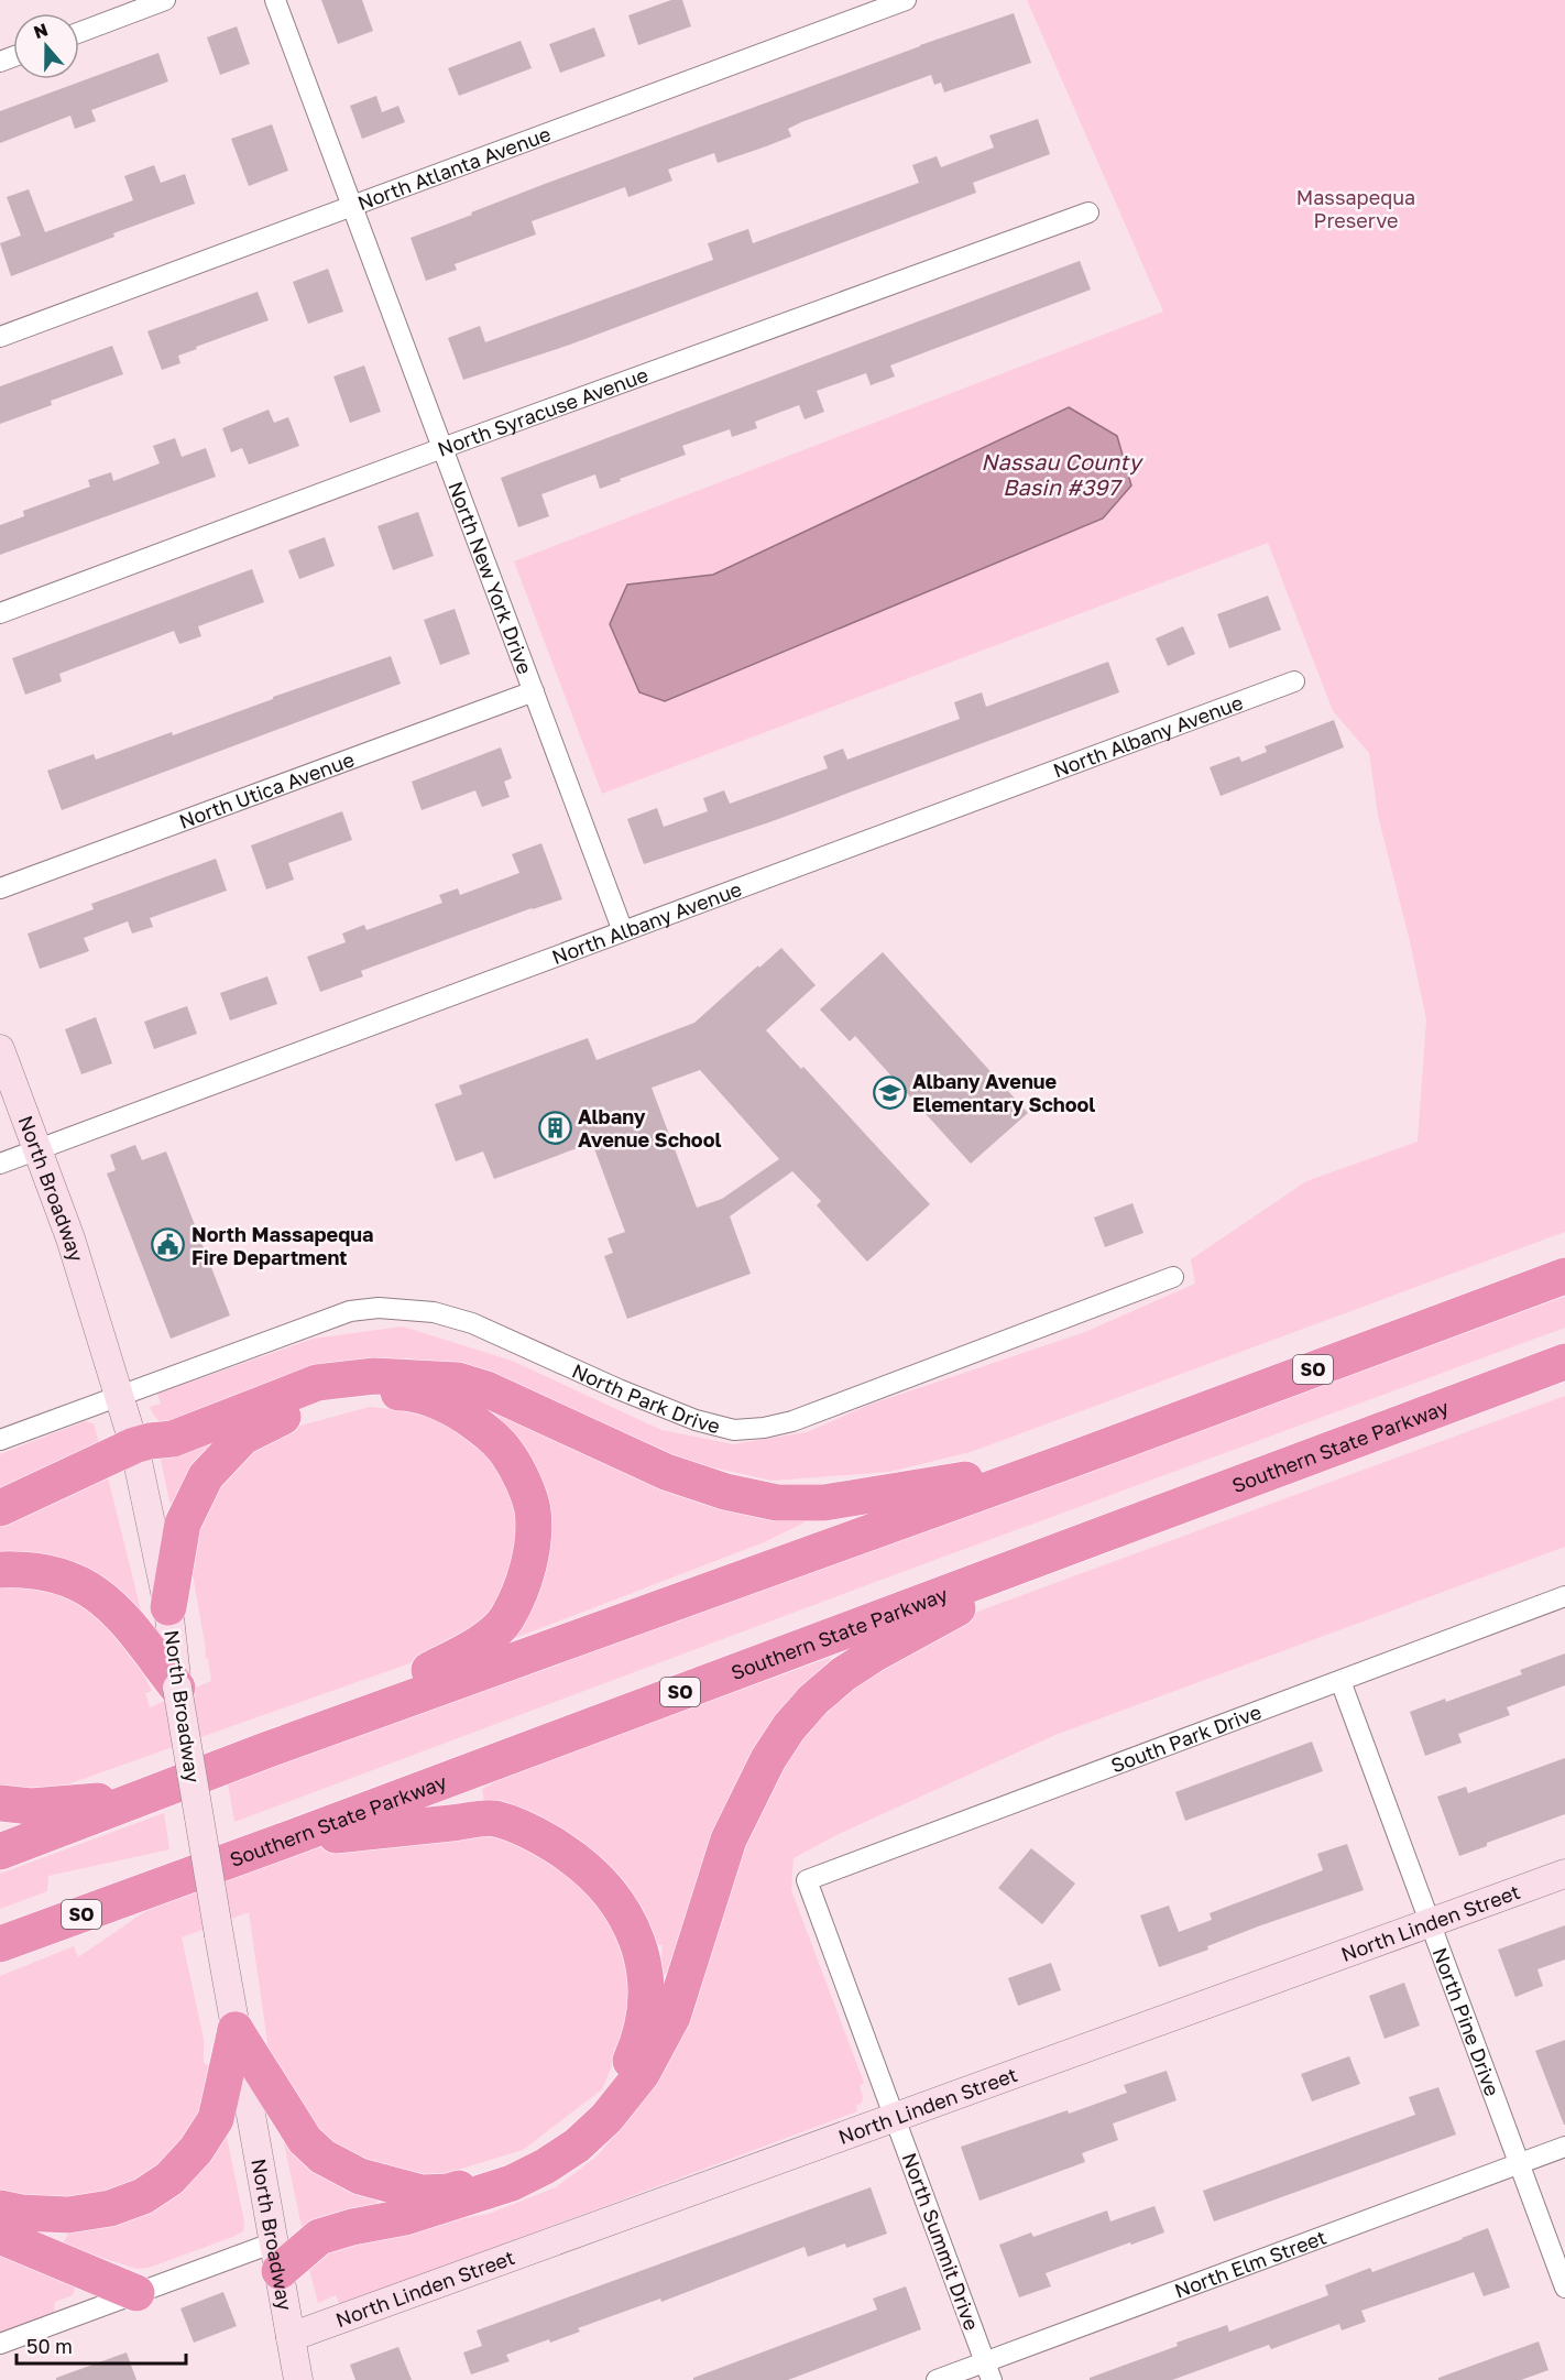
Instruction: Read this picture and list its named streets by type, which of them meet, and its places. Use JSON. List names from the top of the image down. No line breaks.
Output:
{"streets":{"highway":["SO","Southern State Parkway"],"main road":["North Broadway","North Linden Street"],"street":["North Atlanta Avenue","North Syracuse Avenue","North New York Drive","North Albany Avenue","North Utica Avenue","North Park Drive","South Park Drive","North Pine Drive","North Summit Drive","North Elm Street"]},"crossings":[["North Atlanta Avenue","North New York Drive"],["North Syracuse Avenue","North New York Drive"],["North New York Drive","North Albany Avenue"],["North New York Drive","North Utica Avenue"],["North Albany Avenue","North Broadway"],["North Broadway","North Park Drive"],["North Broadway","North Linden Street"],["South Park Drive","North Pine Drive"],["South Park Drive","North Summit Drive"],["North Linden Street","North Pine Drive"],["North Linden Street","North Summit Drive"],["North Pine Drive","North Elm Street"],["North Summit Drive","North Elm Street"]],"water":["Nassau County Basin #397"],"parks":["Massapequa Preserve"],"places":{"school or university":["Albany Avenue Elementary School"],"building":["Albany Avenue School"],"public building":["North Massapequa Fire Department"]},"scale_bar":"50 m","north":"top"}
